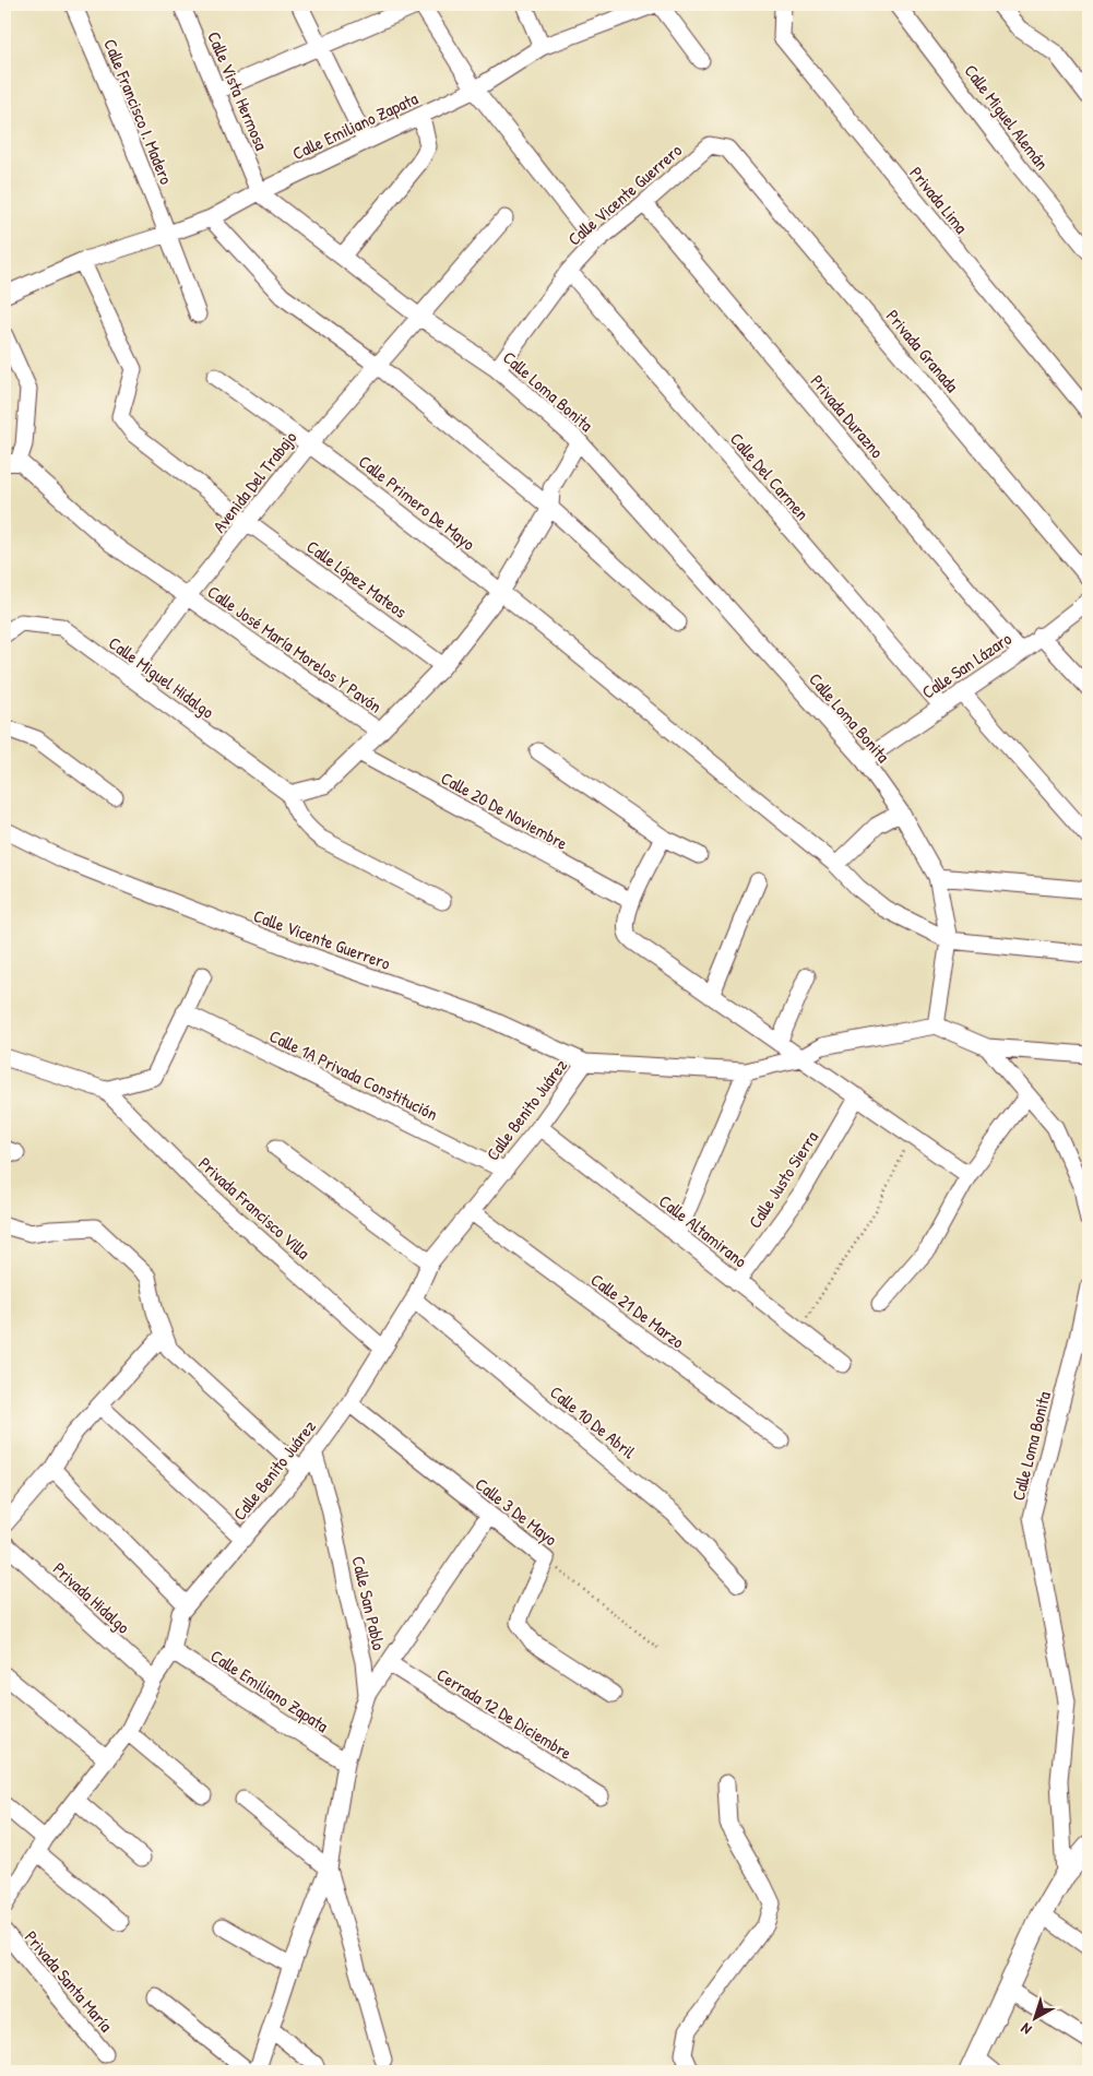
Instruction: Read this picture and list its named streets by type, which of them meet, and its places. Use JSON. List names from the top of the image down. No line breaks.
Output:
{"streets":{"street":["Calle Vista Hermosa","Calle Francisco I. Madero","Calle Miguel Alemán","Calle Emiliano Zapata","Calle Vicente Guerrero","Privada Lima","Privada Granada","Calle Loma Bonita","Privada Durazno","Calle Del Carmen","Avenida Del Trabajo","Calle Primero De Mayo","Calle López Mateos","Calle José María Morelos Y Pavón","Calle San Lázaro","Calle Miguel Hidalgo","Calle 20 De Noviembre","Calle 1A Privada Constitución","Calle Benito Juárez","Calle Justo Sierra","Privada Francisco Villa","Calle Altamirano","Calle 21 De Marzo","Calle 10 De Abril","Calle 3 De Mayo","Privada Hidalgo","Calle San Pablo","Cerrada 12 De Diciembre","Privada Santa María"]},"crossings":[["Calle Vista Hermosa","Calle Emiliano Zapata"],["Calle Vista Hermosa","Calle Loma Bonita"],["Calle Francisco I. Madero","Calle Emiliano Zapata"],["Calle Emiliano Zapata","Calle Loma Bonita"],["Calle Emiliano Zapata","Calle López Mateos"],["Calle Emiliano Zapata","Calle Benito Juárez"],["Calle Emiliano Zapata","Calle San Pablo"],["Calle Vicente Guerrero","Privada Granada"],["Calle Vicente Guerrero","Calle Loma Bonita"],["Calle Vicente Guerrero","Privada Durazno"],["Calle Vicente Guerrero","Calle Del Carmen"],["Calle Vicente Guerrero","Calle Benito Juárez"],["Calle Loma Bonita","Avenida Del Trabajo"],["Calle Loma Bonita","Calle Primero De Mayo"],["Calle Loma Bonita","Calle San Lázaro"],["Privada Durazno","Calle San Lázaro"],["Calle Del Carmen","Calle San Lázaro"],["Avenida Del Trabajo","Calle Primero De Mayo"],["Avenida Del Trabajo","Calle López Mateos"],["Avenida Del Trabajo","Calle José María Morelos Y Pavón"],["Avenida Del Trabajo","Calle Miguel Hidalgo"],["Calle 1A Privada Constitución","Calle Benito Juárez"],["Calle Benito Juárez","Privada Francisco Villa"],["Calle Benito Juárez","Calle Altamirano"],["Calle Benito Juárez","Calle 21 De Marzo"],["Calle Benito Juárez","Calle 10 De Abril"],["Calle Benito Juárez","Calle 3 De Mayo"],["Calle Benito Juárez","Privada Hidalgo"],["Calle Benito Juárez","Calle San Pablo"],["Calle Justo Sierra","Calle Altamirano"]],"north":"bottom left"}
